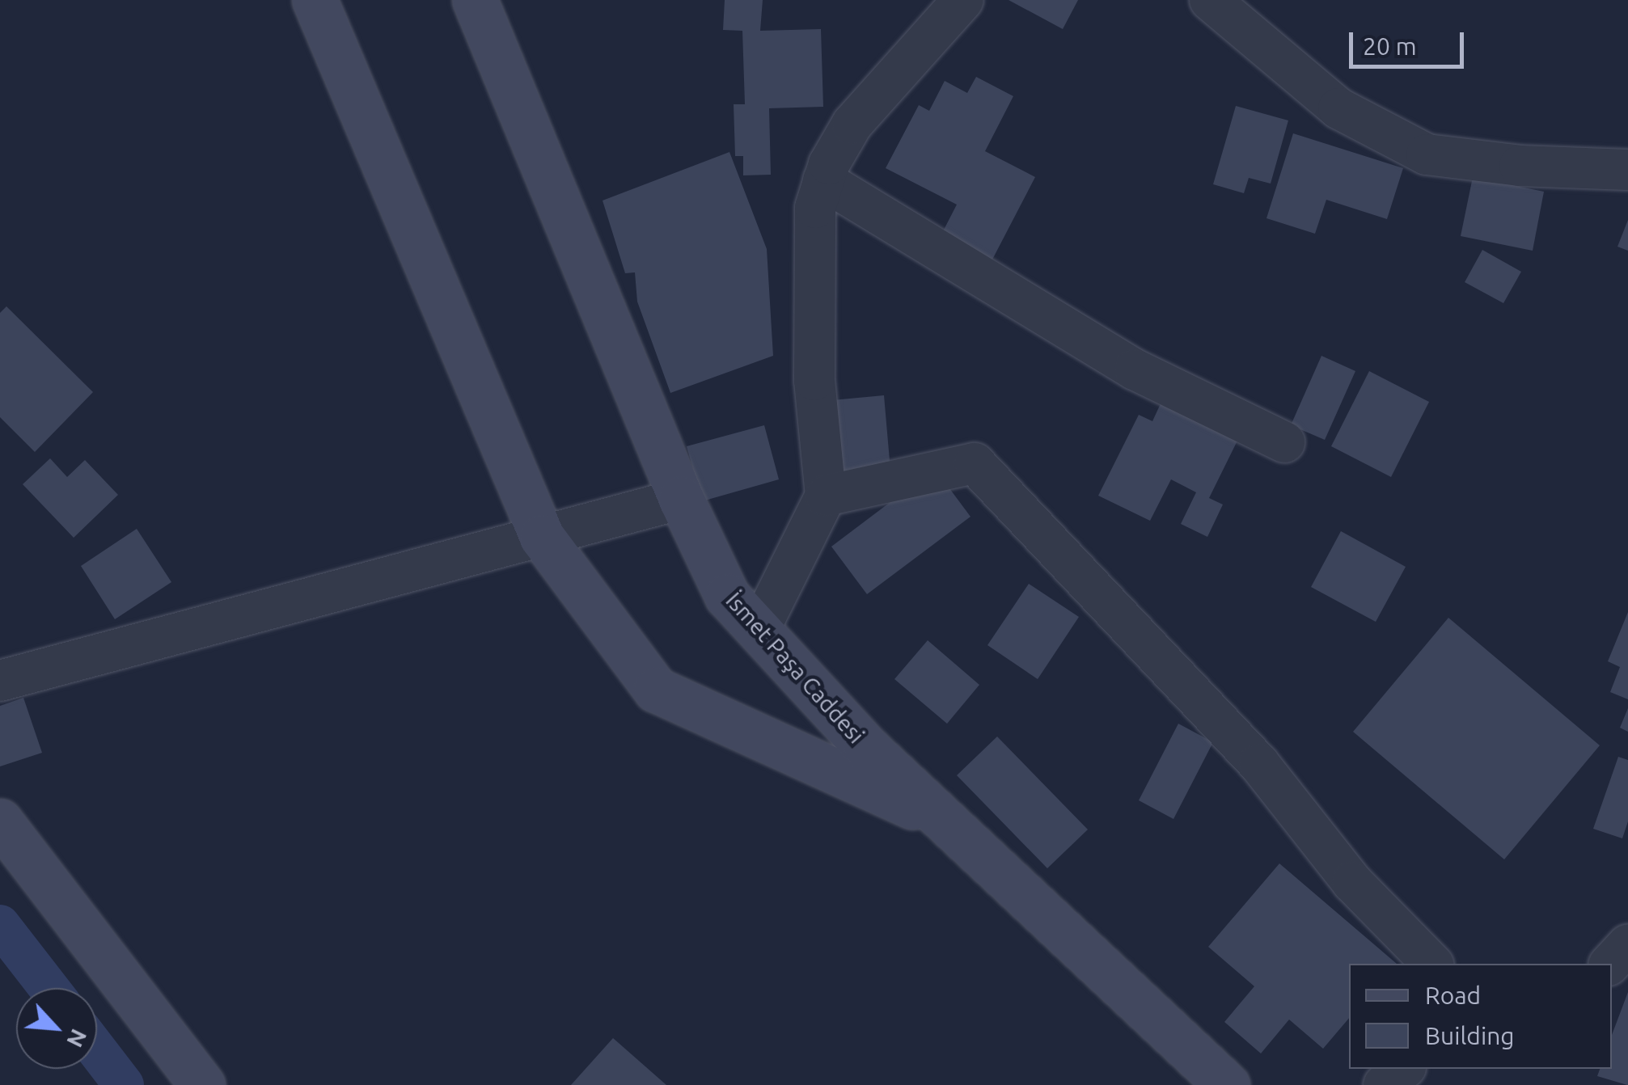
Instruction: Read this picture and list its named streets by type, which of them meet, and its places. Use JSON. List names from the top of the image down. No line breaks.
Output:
{"streets":{"main road":["İsmet Paşa Caddesi"]},"legend":["Road","Building"],"scale_bar":"20 m","north":"bottom right"}
